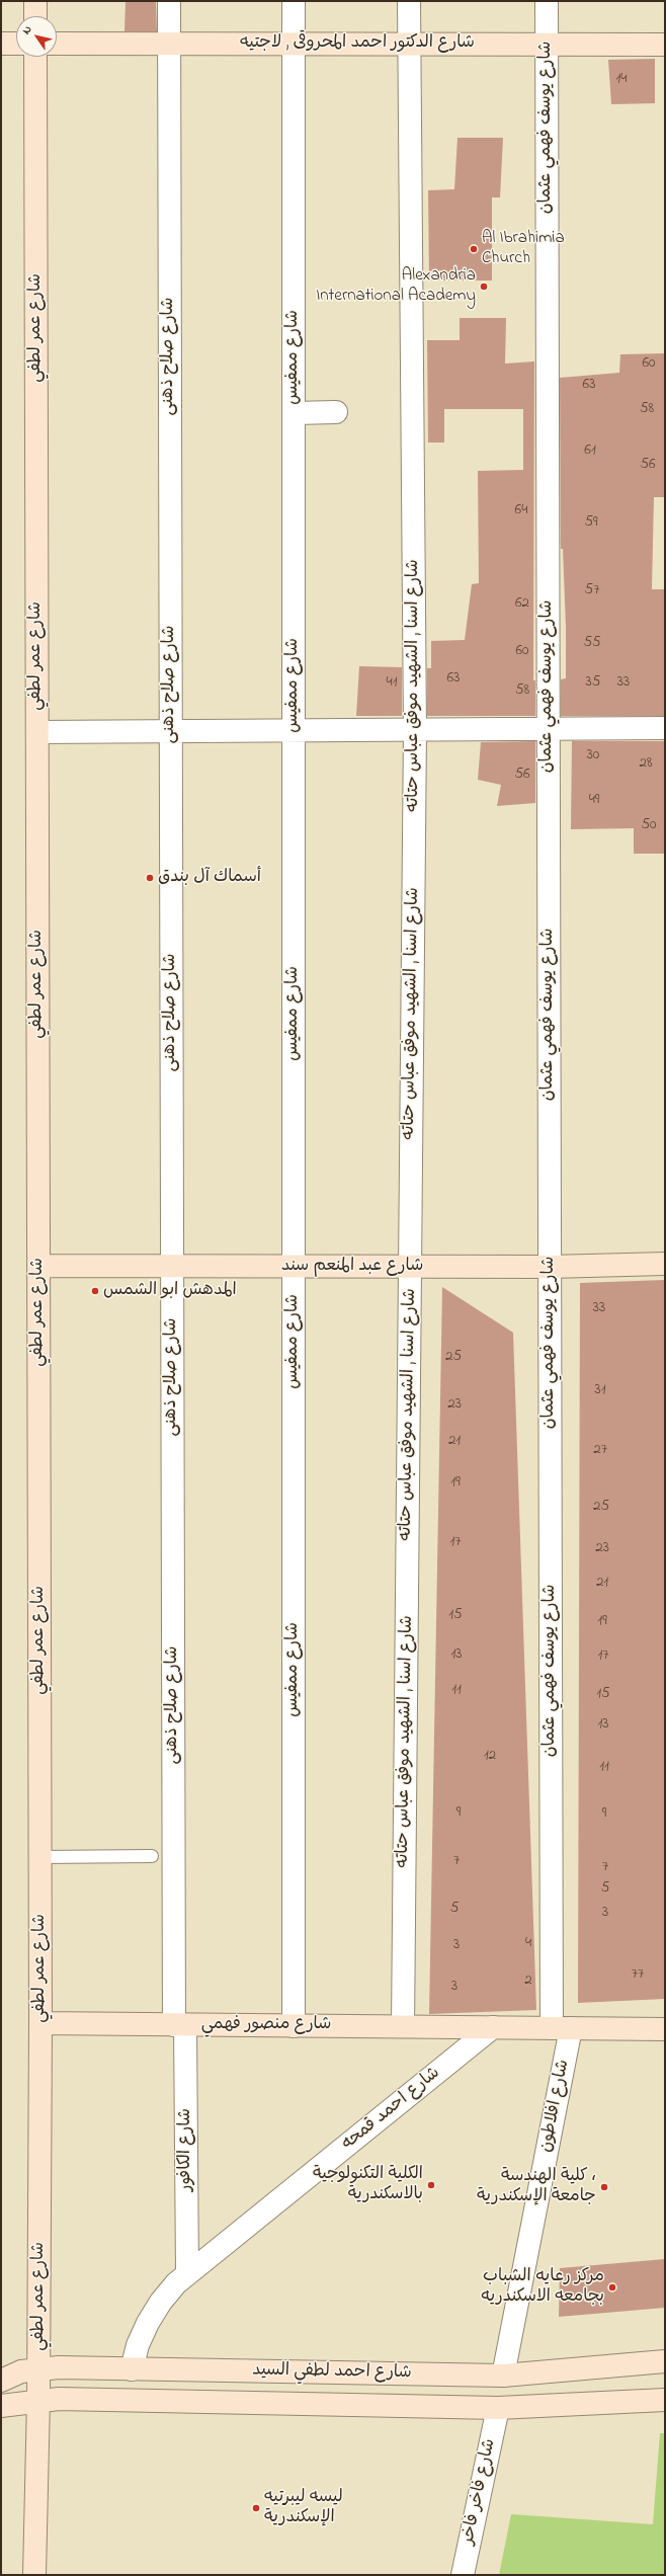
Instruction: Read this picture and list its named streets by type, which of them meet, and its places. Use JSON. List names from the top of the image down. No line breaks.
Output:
{"streets":{"street":["شارع الدكتور احمد المحروقى , لاجتيه","شارع يوسف فهمي عثمان","شارع عمر لطفي","شارع صلاح ذهنى","شارع ممفيس","شارع اسنا , الشهيد موفق عباس حتاته","شارع عبد المنعم سند","شارع منصور فهمي","شارع افلاطون","شارع احمد قمحه","شارع الكافور","شارع احمد لطفي السيد","شارع فاخر فاخر"]},"crossings":[["شارع الدكتور احمد المحروقى , لاجتيه","شارع يوسف فهمي عثمان"],["شارع الدكتور احمد المحروقى , لاجتيه","شارع صلاح ذهنى"],["شارع الدكتور احمد المحروقى , لاجتيه","شارع ممفيس"],["شارع الدكتور احمد المحروقى , لاجتيه","شارع اسنا , الشهيد موفق عباس حتاته"],["شارع يوسف فهمي عثمان","شارع عبد المنعم سند"],["شارع يوسف فهمي عثمان","شارع افلاطون"],["شارع عمر لطفي","شارع عبد المنعم سند"],["شارع عمر لطفي","شارع منصور فهمي"],["شارع عمر لطفي","شارع احمد لطفي السيد"],["شارع صلاح ذهنى","شارع عبد المنعم سند"],["شارع صلاح ذهنى","شارع منصور فهمي"],["شارع صلاح ذهنى","شارع الكافور"],["شارع ممفيس","شارع عبد المنعم سند"],["شارع ممفيس","شارع منصور فهمي"],["شارع اسنا , الشهيد موفق عباس حتاته","شارع عبد المنعم سند"],["شارع اسنا , الشهيد موفق عباس حتاته","شارع منصور فهمي"],["شارع منصور فهمي","شارع احمد قمحه"],["شارع منصور فهمي","شارع الكافور"],["شارع افلاطون","شارع احمد لطفي السيد"],["شارع احمد قمحه","شارع الكافور"],["شارع احمد قمحه","شارع احمد لطفي السيد"],["شارع احمد لطفي السيد","شارع فاخر فاخر"]],"places":["Al Ibrahimia Church","Alexandria International Academy","أسماك آل بندق","المدهش ابو الشمس","الكلية التكنولوجية بالاسكندرية","كلية الهندسة ، جامعة الإسكندرية","مركز رعايه الشباب بجامعه الاسكندريه","ليسه ليبرتيه الإسكندرية"],"house_numbers":["14","60","63","58","61","56","64","59","57","62","55","60","63","41","35","33","58","30","28","56","49","50","33","25","31","23","21","27","19","25","17","23","21","15","19","13","17","11","15","13","12","11","9","9","7","7","5","5","3","4","3","77","2","3"],"north":"top left"}
